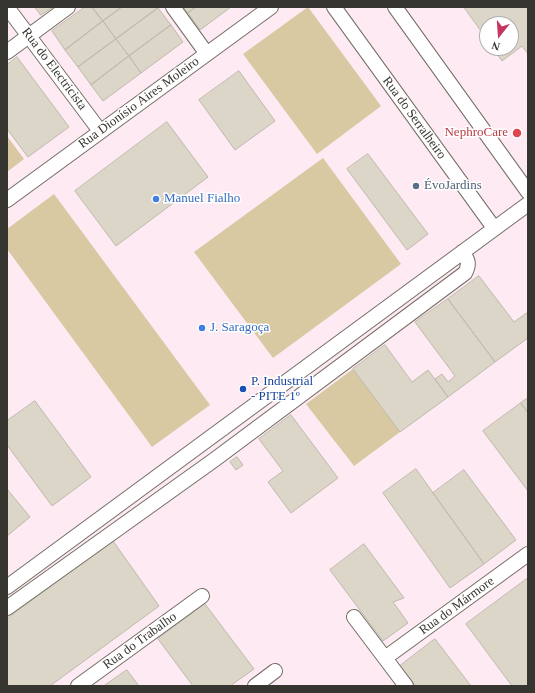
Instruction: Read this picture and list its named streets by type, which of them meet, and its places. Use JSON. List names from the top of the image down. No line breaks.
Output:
{"streets":{"street":["Rua do Electricista","Rua Dionísio Aires Moleiro","Rua do Serralheiro","Rua do Mármore","Rua do Trabalho"]},"crossings":[["Rua do Electricista","Rua Dionísio Aires Moleiro"]],"places":["NephroCare","ÉvoJardins","Manuel Fialho","J. Saragoça","P. Industrial - PITE 1º"],"north":"bottom"}
